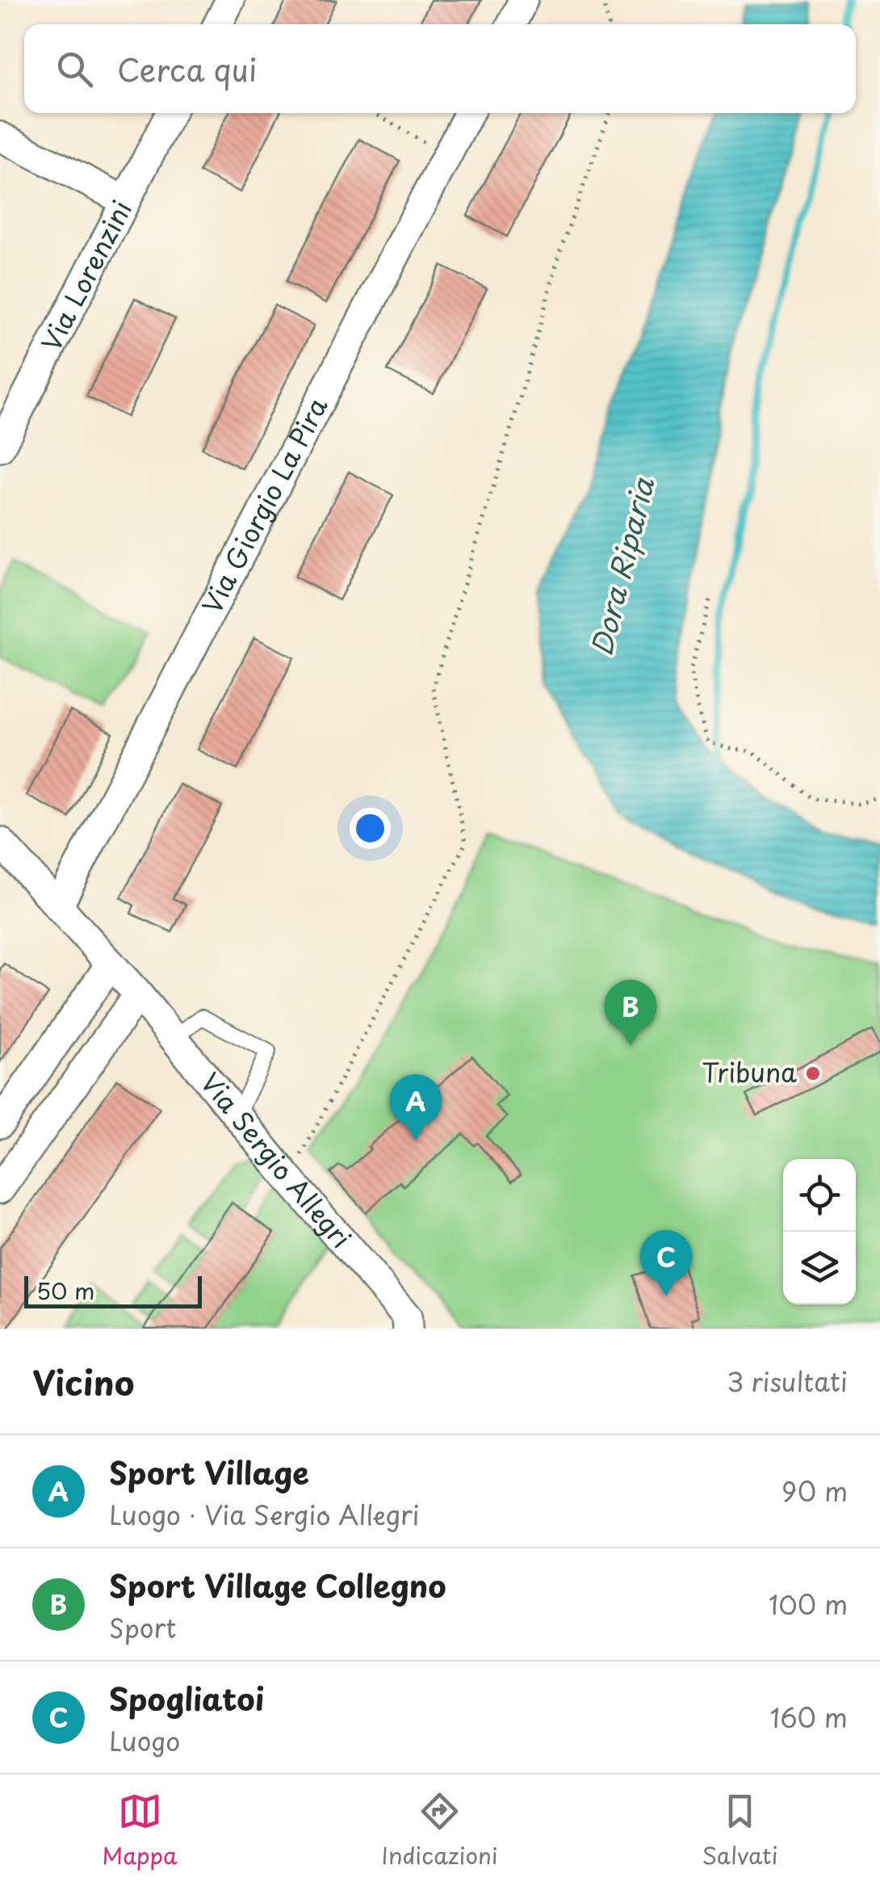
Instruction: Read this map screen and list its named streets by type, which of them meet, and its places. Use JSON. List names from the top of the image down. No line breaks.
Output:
{"streets":{"street":["Via Lorenzini","Via Giorgio La Pira","Via Sergio Allegri"]},"crossings":[["Via Giorgio La Pira","Via Sergio Allegri"]],"water":["Dora Riparia"],"places":["Tribuna"],"scale_bar":"50 m","page":{"search":"Cerca qui","pins":["B","A","C"],"scale":"50 m","heading":["Vicino","3 risultati"],"list":[{"mark":"A","name":"Sport Village","note":"Luogo · Via Sergio Allegri","value":"90 m"},{"mark":"B","name":"Sport Village Collegno","note":"Sport","value":"100 m"},{"mark":"C","name":"Spogliatoi","note":"Luogo","value":"160 m"}],"nav":["Mappa","Indicazioni","Salvati"]}}
